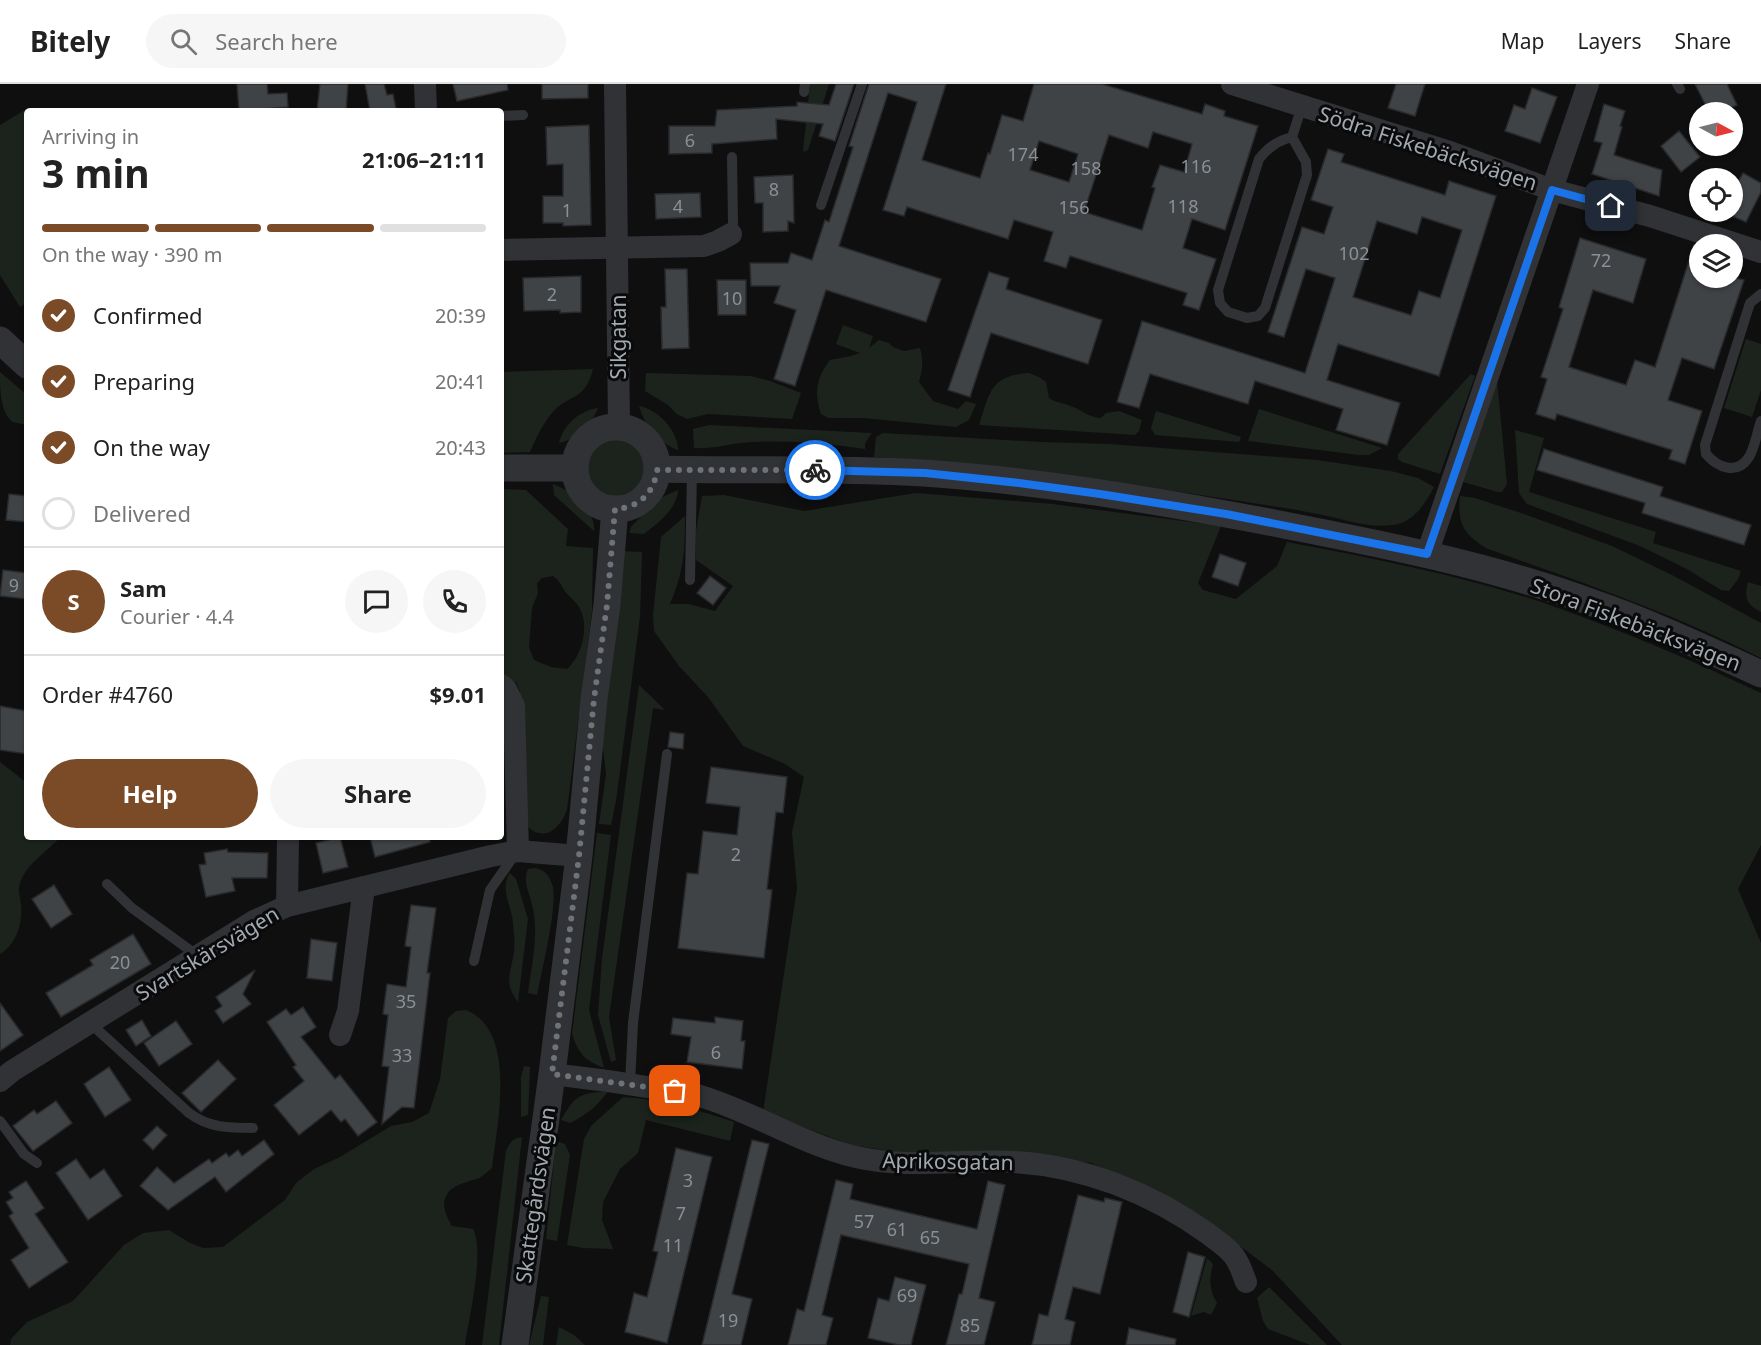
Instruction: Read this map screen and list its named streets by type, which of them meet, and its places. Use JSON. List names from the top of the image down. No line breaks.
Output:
{"streets":{"street":["Södra Fiskebäcksvägen","Sikgatan","Stora Fiskebäcksvägen","Svartskärsvägen","Aprikosgatan","Skattegårdsvägen"]},"crossings":[["Sikgatan","Stora Fiskebäcksvägen"],["Sikgatan","Skattegårdsvägen"],["Stora Fiskebäcksvägen","Skattegårdsvägen"],["Svartskärsvägen","Skattegårdsvägen"],["Aprikosgatan","Skattegårdsvägen"]],"house_numbers":["6","174","116","158","8","4","118","156","1","102","72","2","10","9","2","20","35","6","33","3","7","57","61","65","11","69","19","85"],"north":"right","page":{"header":"Bitely","search":"Search here","nav":["Map","Layers","Share"],"heading":["3 min","Arriving in","21:06–21:11"],"panel":["Sam","Courier · 4.4","Order #4760","$9.01"],"bar":"On the way · 390 m","list":[["Confirmed","20:39"],["Preparing","20:41"],["On the way","20:43"],"Delivered"],"round":"S","buttons":["Help","Share"]}}
